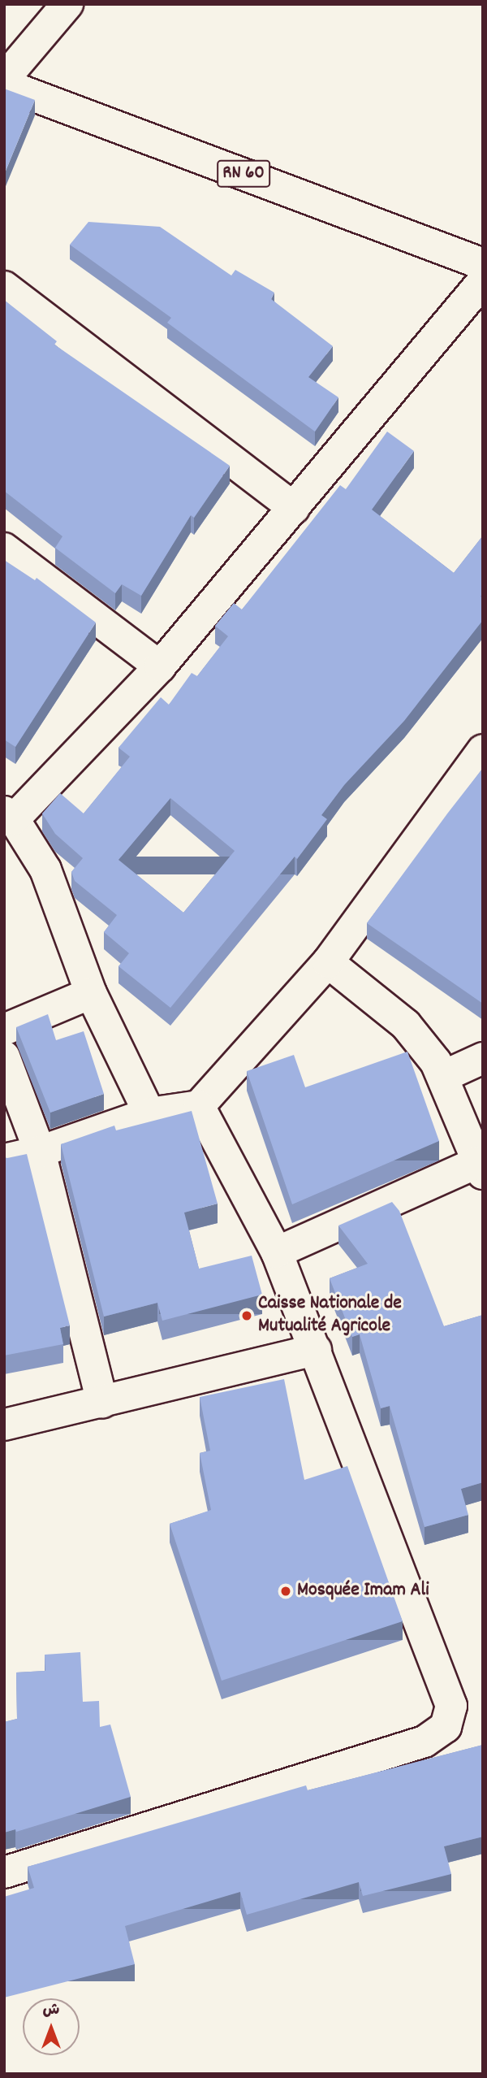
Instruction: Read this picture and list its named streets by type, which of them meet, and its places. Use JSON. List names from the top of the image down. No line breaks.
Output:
{"streets":{"street":["RN 60"]},"places":["Caisse Nationale de Mutualité Agricole","Mosquée Imam Ali"],"north":"top"}
